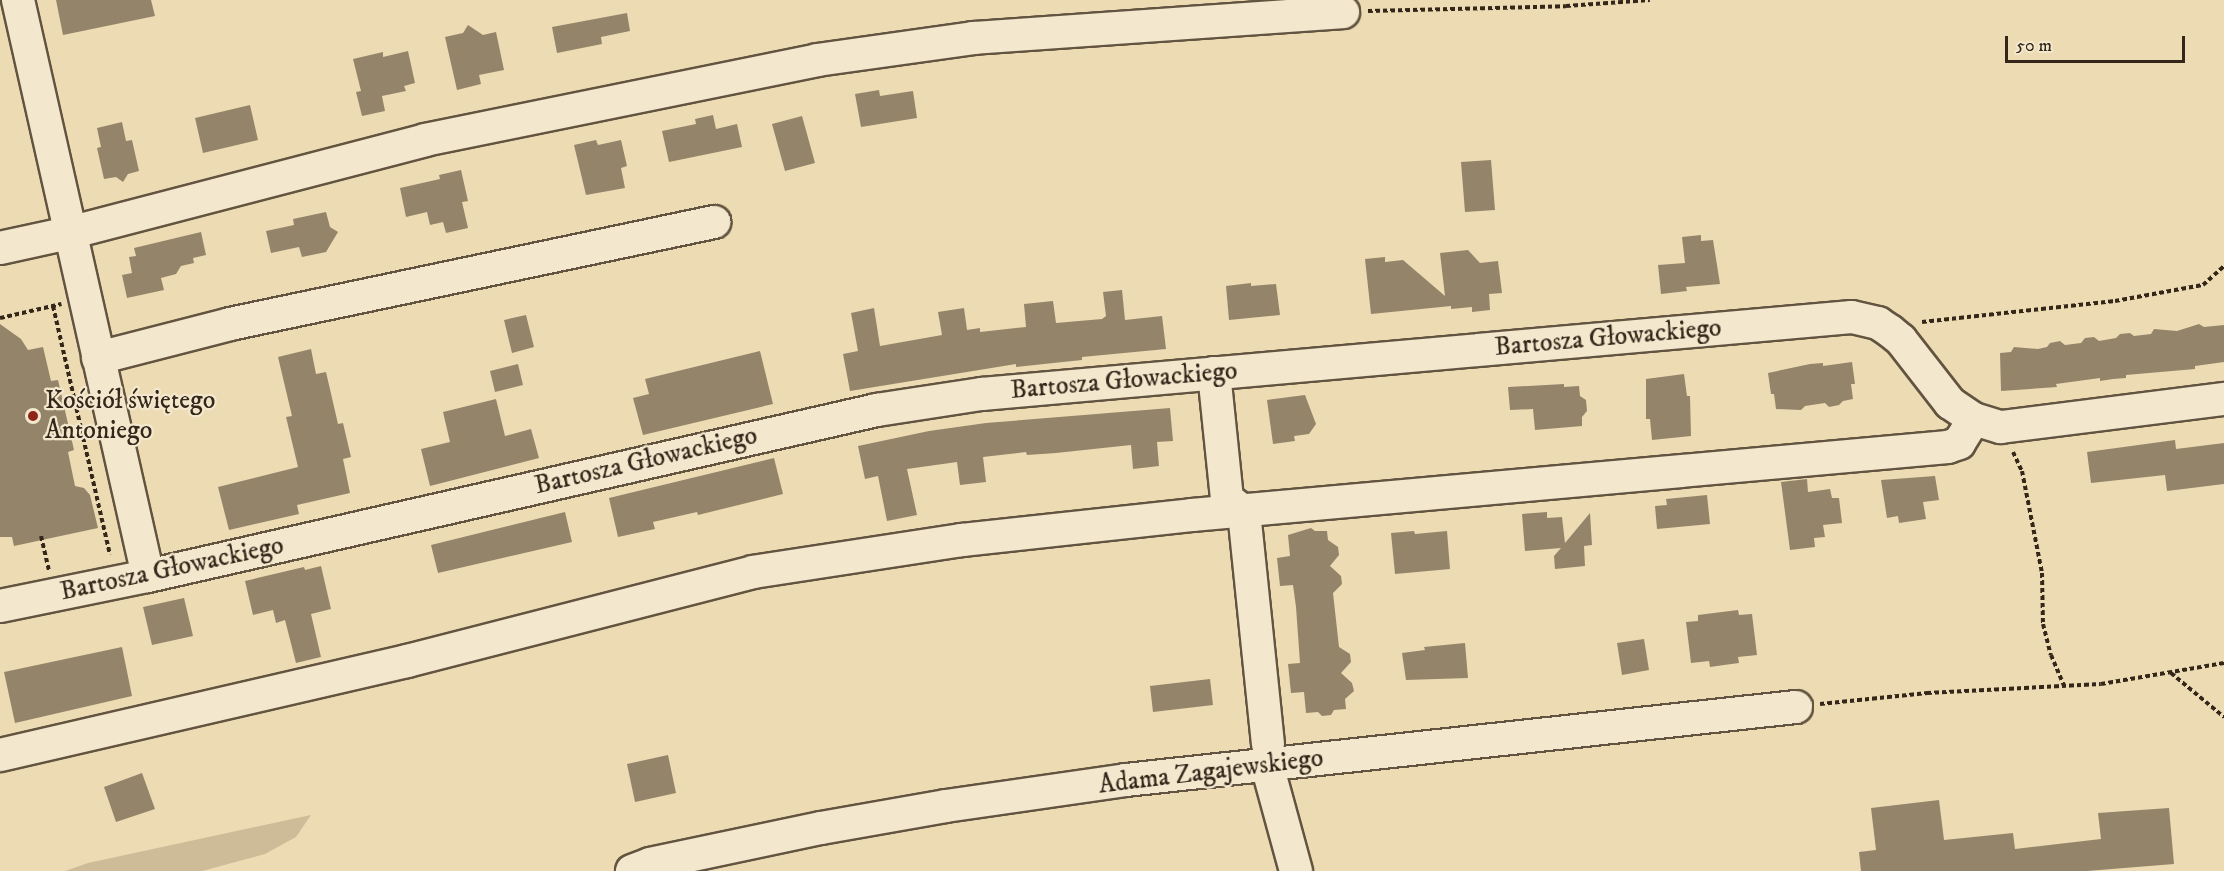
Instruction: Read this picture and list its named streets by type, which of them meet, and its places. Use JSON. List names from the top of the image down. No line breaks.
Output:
{"streets":{"street":["Bartosza Głowackiego","Adama Zagajewskiego"]},"places":["Kościół świętego Antoniego"],"scale_bar":"50 m"}
